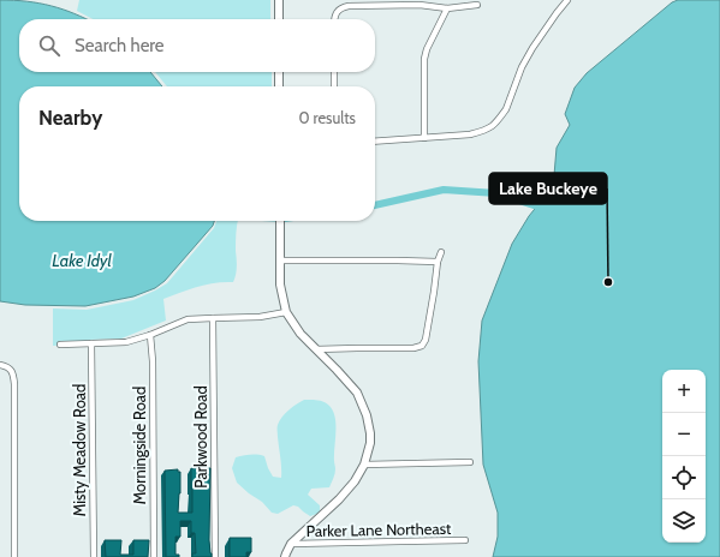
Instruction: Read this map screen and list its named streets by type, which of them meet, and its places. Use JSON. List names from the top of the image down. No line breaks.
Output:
{"streets":{"street":["Parkwood Road","Morningside Road","Misty Meadow Road","Parker Lane Northeast"]},"water":["Lake Idyl"],"places":["Lake Buckeye"],"page":{"search":"Search here","heading":["Nearby","0 results"],"map_buttons":["+","−"]}}
